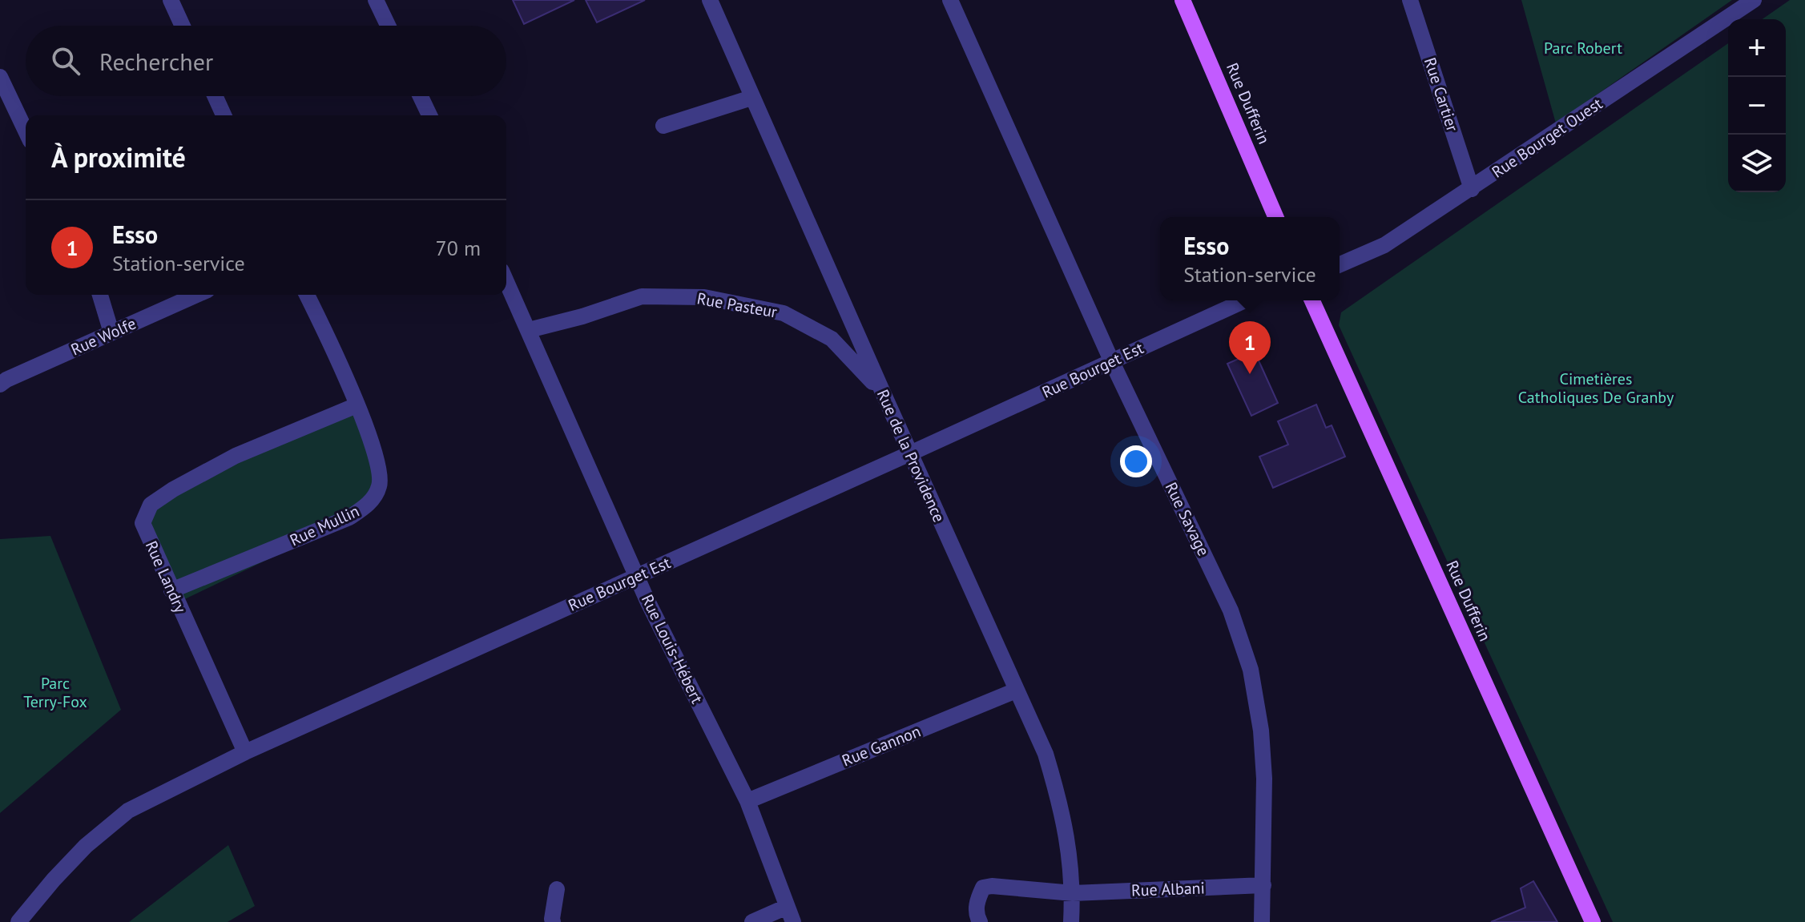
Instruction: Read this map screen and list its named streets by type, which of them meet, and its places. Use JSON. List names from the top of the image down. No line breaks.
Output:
{"streets":{"main road":["Rue Dufferin"],"street":["Rue Cartier","Rue Bourget Ouest","Rue Pasteur","Rue Wolfe","Rue Bourget Est","Rue de la Providence","Rue Savage","Rue Mullin","Rue Landry","Rue Louis-Hébert","Rue Gannon","Rue Albani"]},"crossings":[["Rue Cartier","Rue Bourget Ouest"],["Rue Pasteur","Rue de la Providence"],["Rue Pasteur","Rue Louis-Hébert"],["Rue Bourget Est","Rue de la Providence"],["Rue Bourget Est","Rue Savage"],["Rue Bourget Est","Rue Landry"],["Rue Bourget Est","Rue Louis-Hébert"],["Rue de la Providence","Rue Gannon"],["Rue de la Providence","Rue Albani"],["Rue Savage","Rue Albani"],["Rue Mullin","Rue Landry"],["Rue Louis-Hébert","Rue Gannon"]],"parks":["Parc Robert","Cimetières Catholiques De Granby","Parc Terry-Fox"],"page":{"map_buttons":["+","−"],"search":"Rechercher","heading":"À proximité","list":[{"mark":"1","name":"Esso","note":"Station-service","value":"70 m"}],"popup":["Esso","Station-service"],"pins":"1"}}
